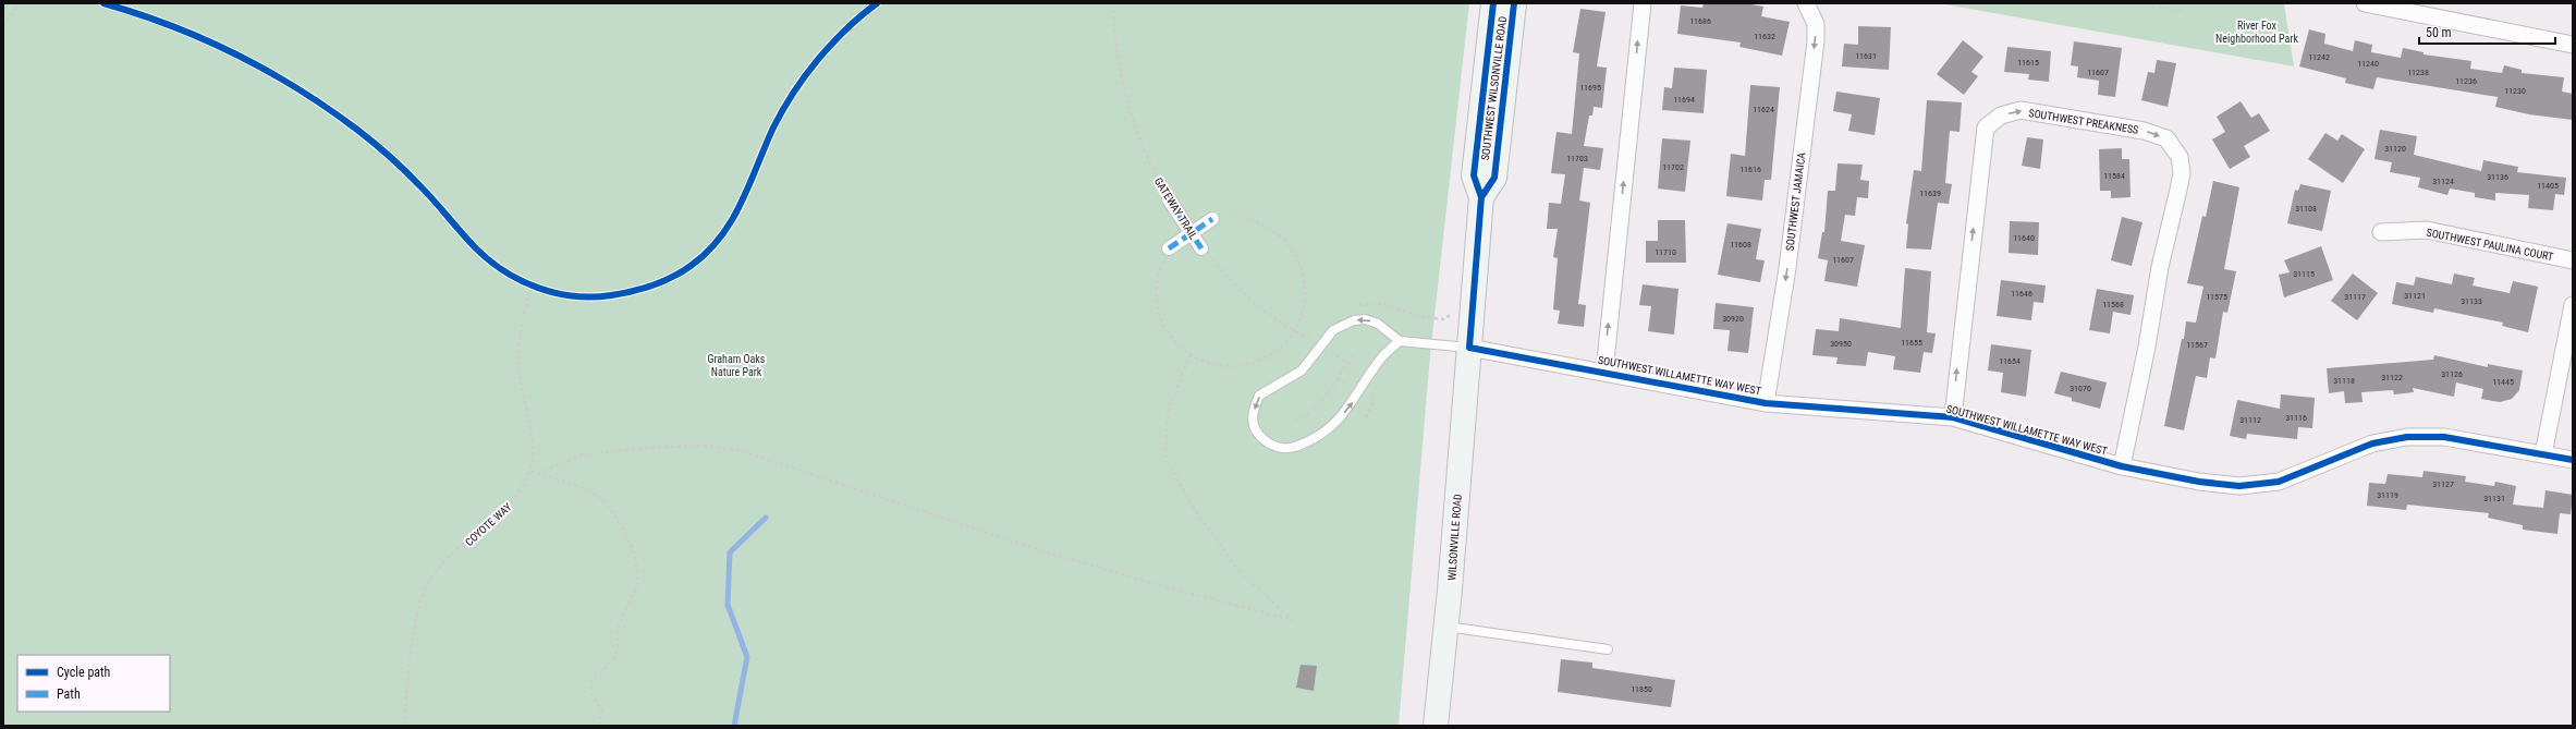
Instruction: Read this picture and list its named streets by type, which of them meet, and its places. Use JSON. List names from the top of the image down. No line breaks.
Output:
{"streets":{"main road":["SOUTHWEST WILSONVILLE ROAD","WILSONVILLE ROAD"],"street":["SOUTHWEST PREAKNESS","SOUTHWEST JAMAICA","GATEWAY TRAIL","SOUTHWEST PAULINA COURT","SOUTHWEST WILLAMETTE WAY WEST"],"path":["COYOTE WAY"]},"crossings":[["SOUTHWEST WILSONVILLE ROAD","SOUTHWEST WILLAMETTE WAY WEST"],["SOUTHWEST WILSONVILLE ROAD","WILSONVILLE ROAD"],["SOUTHWEST PREAKNESS","SOUTHWEST WILLAMETTE WAY WEST"],["SOUTHWEST JAMAICA","SOUTHWEST WILLAMETTE WAY WEST"],["SOUTHWEST WILLAMETTE WAY WEST","WILSONVILLE ROAD"]],"one_way":["SOUTHWEST JAMAICA"],"parks":["River Fox Neighborhood Park","Graham Oaks Nature Park"],"house_numbers":["11686","11632","11631","11242","11615","11240","11607","11238","11236","11695","11230","11694","11624","31120","11703","11702","11616","11584","31136","31124","11405","11639","31108","11640","11608","11710","11607","31115","11646","31121","11575","31117","31133","11568","30920","11655","30950","11567","11654","31126","31122","31118","11445","31070","31116","31112","31127","31119","31131","11850"],"legend":["Cycle path","Path"],"scale_bar":"50 m"}
